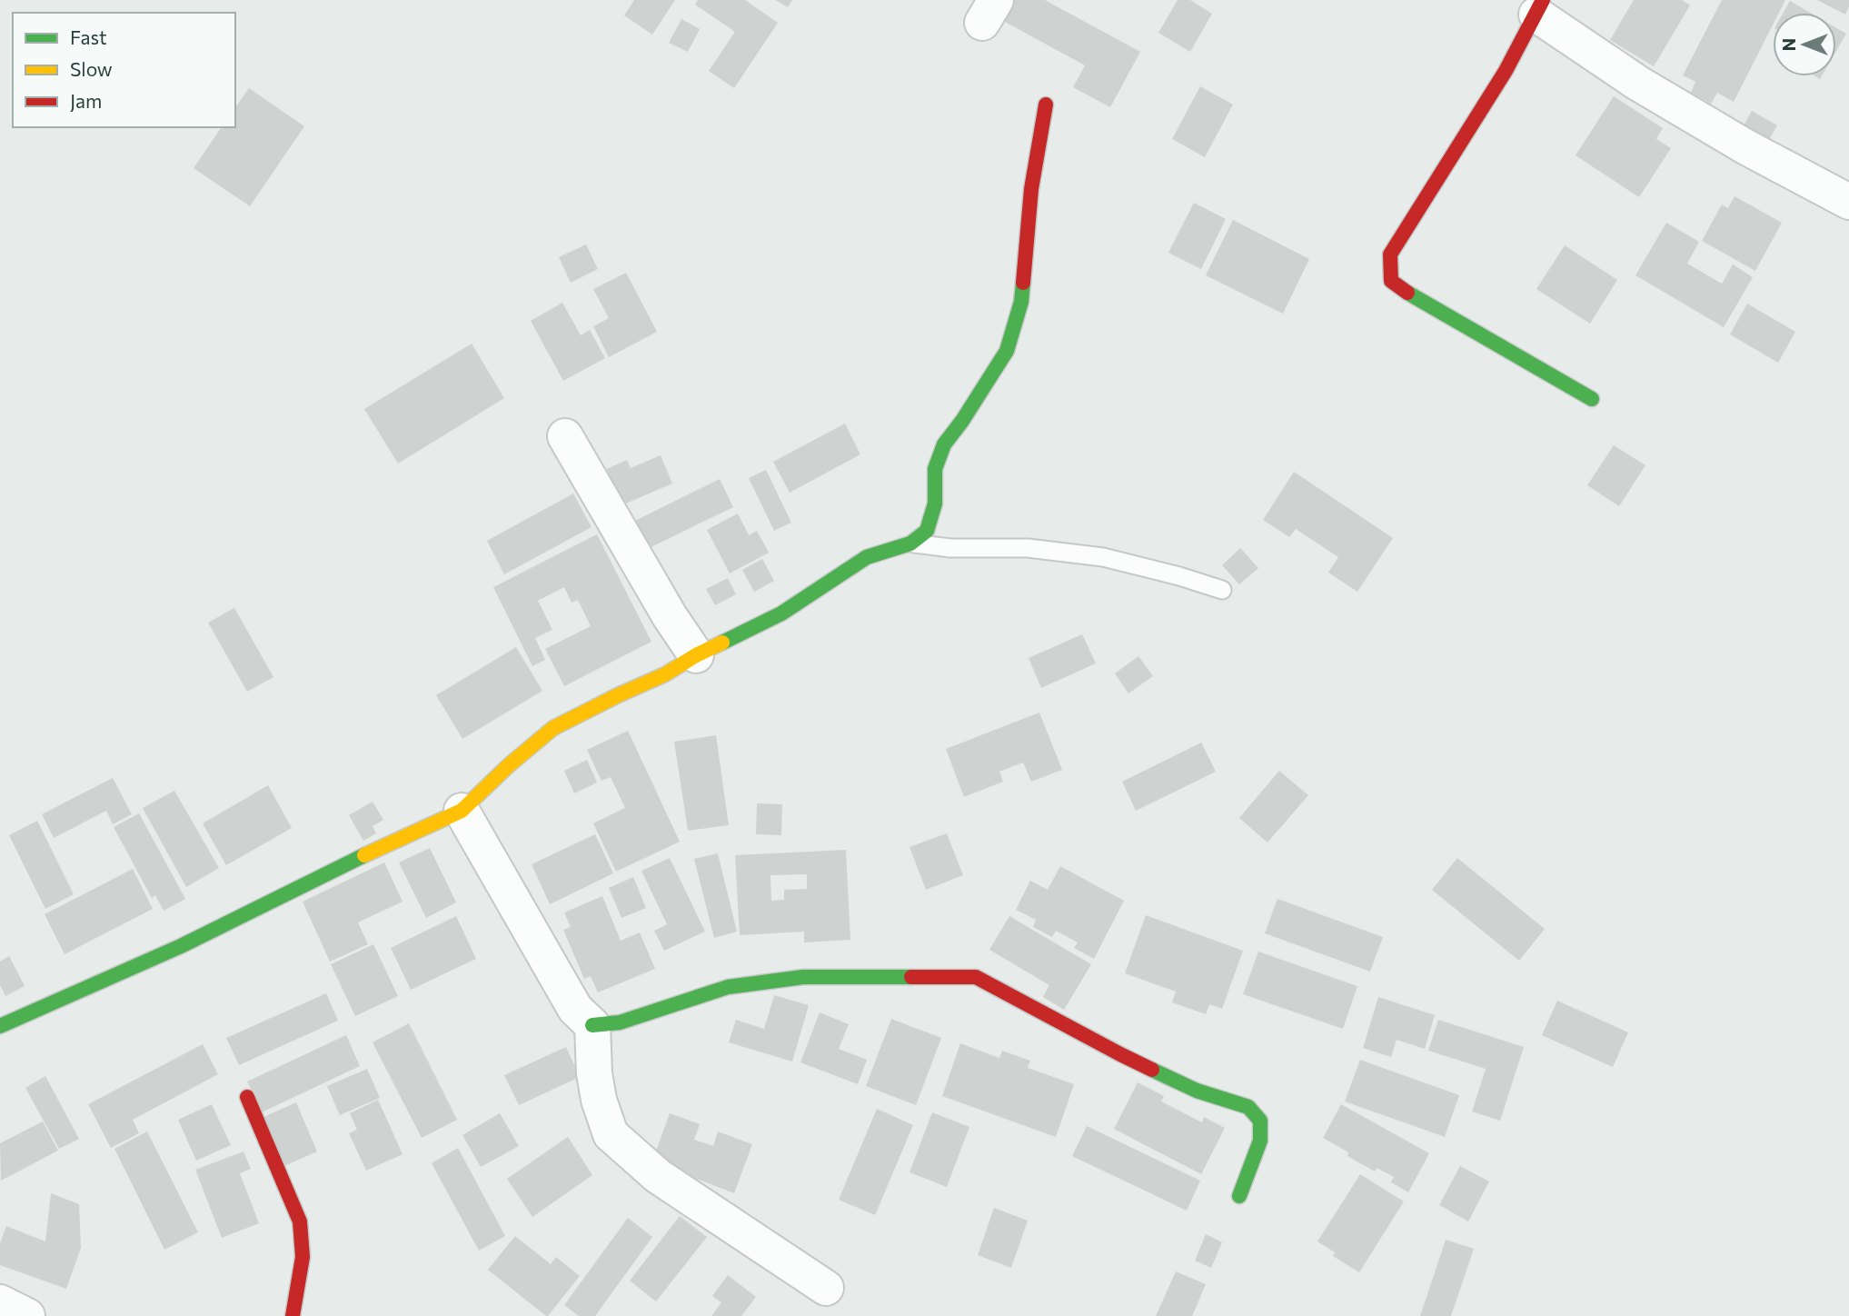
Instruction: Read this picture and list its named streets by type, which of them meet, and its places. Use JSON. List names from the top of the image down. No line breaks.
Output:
{"legend":["Fast","Slow","Jam"],"north":"left"}
